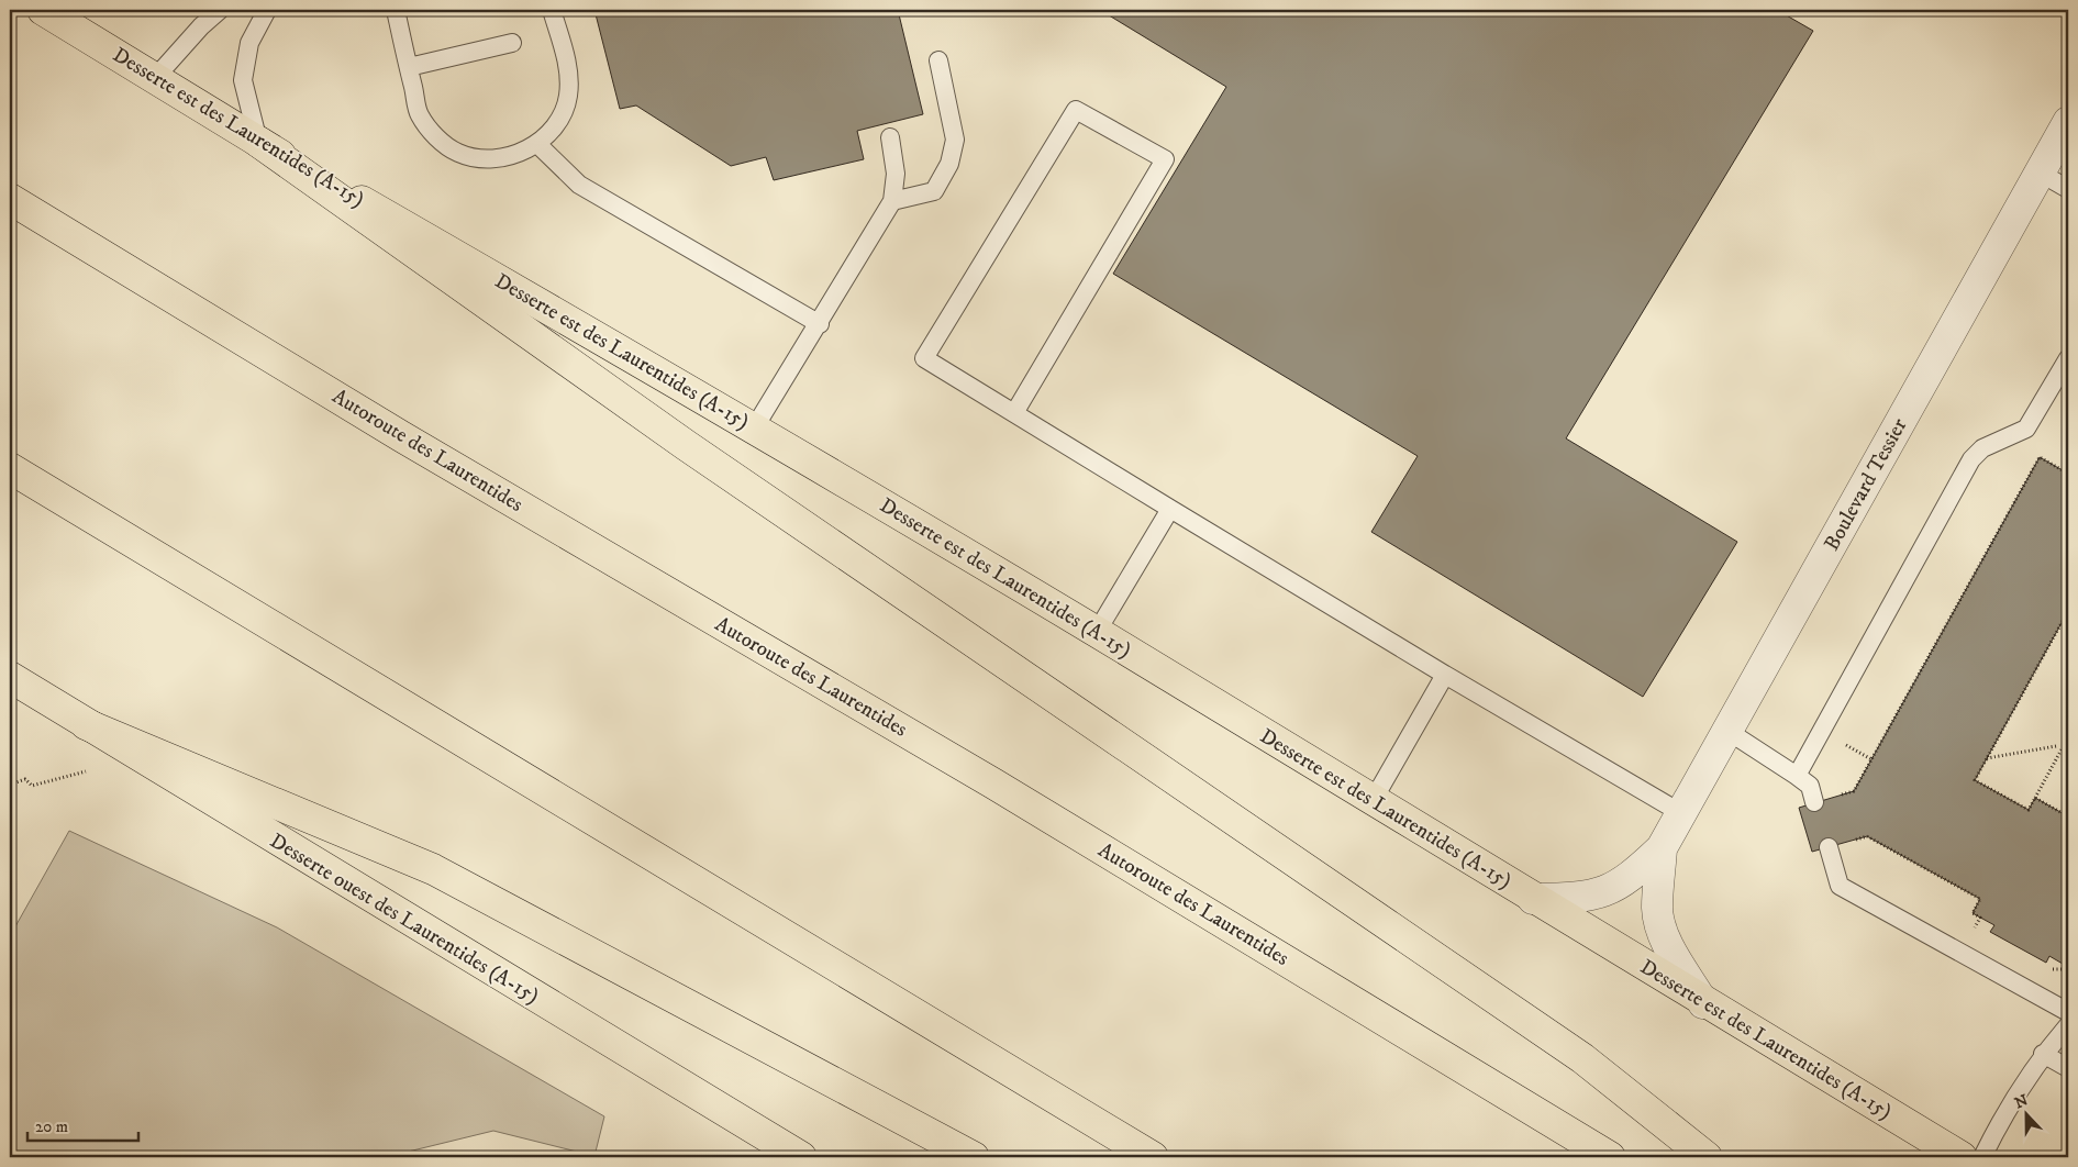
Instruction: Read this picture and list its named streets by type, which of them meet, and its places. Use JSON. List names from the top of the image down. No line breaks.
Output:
{"streets":{"main road":["Desserte est des Laurentides (A-15)","Autoroute des Laurentides","Desserte ouest des Laurentides (A-15)"],"street":["Boulevard Tessier"]},"crossings":[["Desserte est des Laurentides (A-15)","Boulevard Tessier"]],"scale_bar":"20 m","north":"top"}
